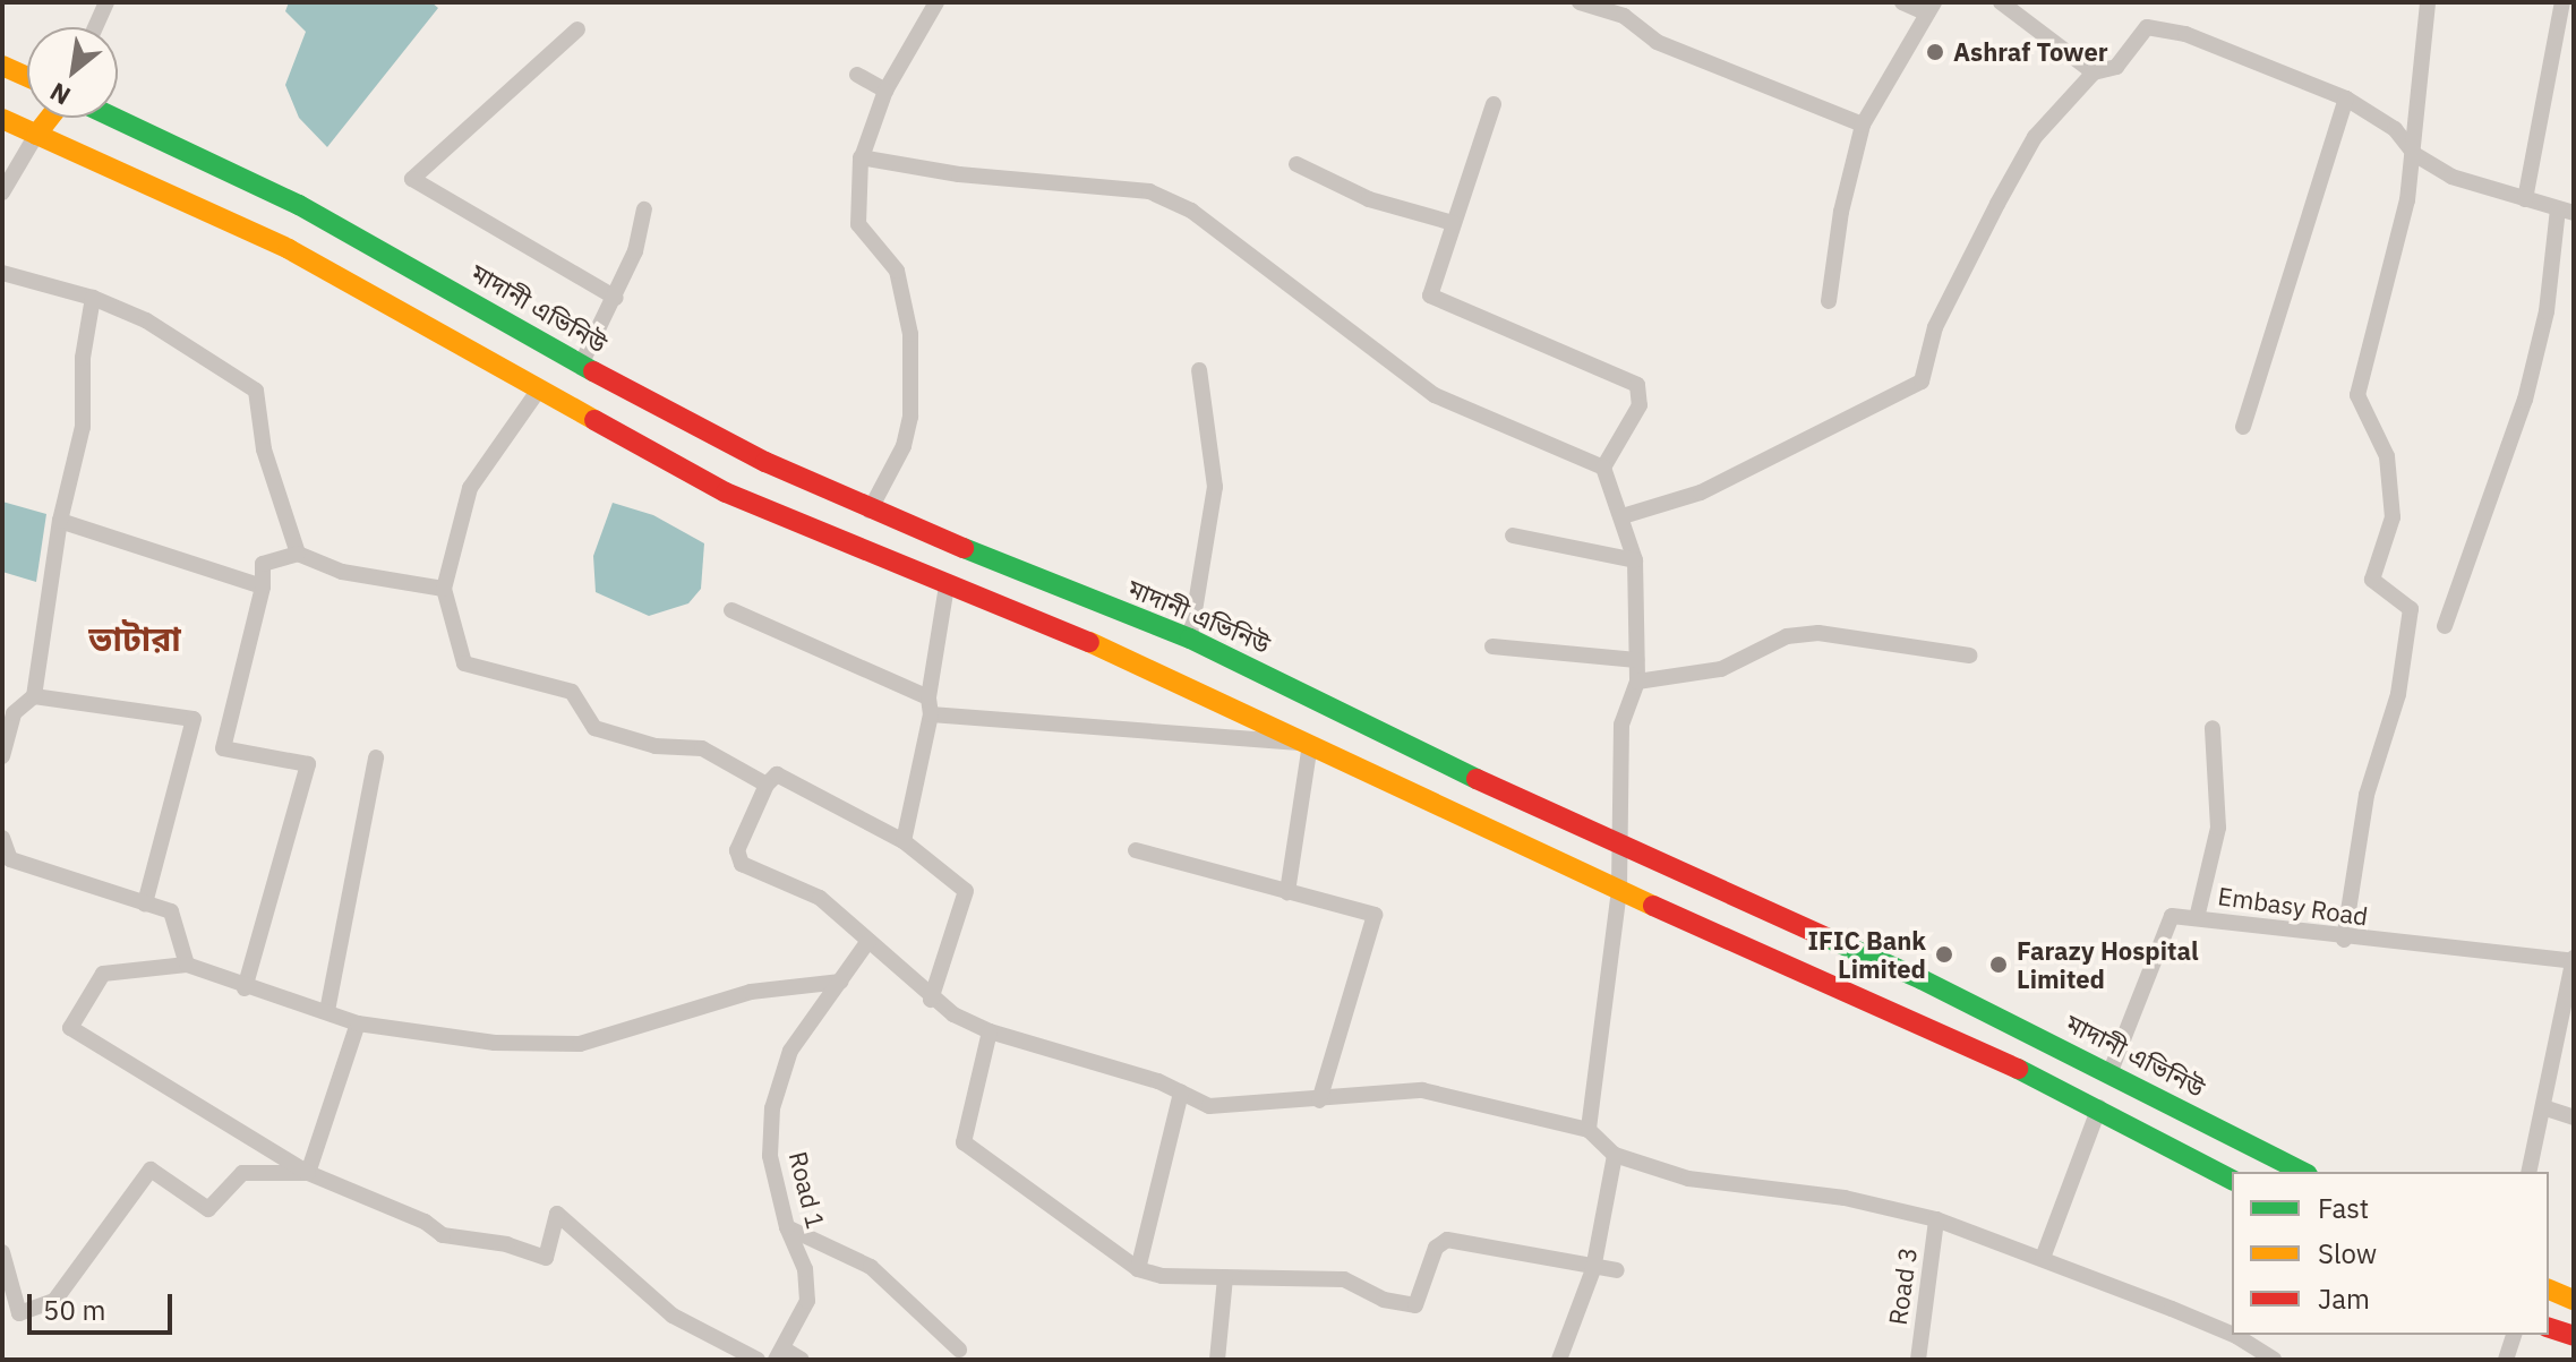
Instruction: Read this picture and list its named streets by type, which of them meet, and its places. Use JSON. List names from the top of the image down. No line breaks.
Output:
{"streets":{"main road":["মাদানী এভিনিউ"],"street":["Embasy Road","Road 1","Road 3"]},"crossings":[["মাদানী এভিনিউ","Embasy Road"]],"districts":["ভাটারা"],"places":["Ashraf Tower","IFIC Bank Limited","Farazy Hospital Limited"],"legend":["Fast","Slow","Jam"],"scale_bar":"50 m","north":"bottom left"}
